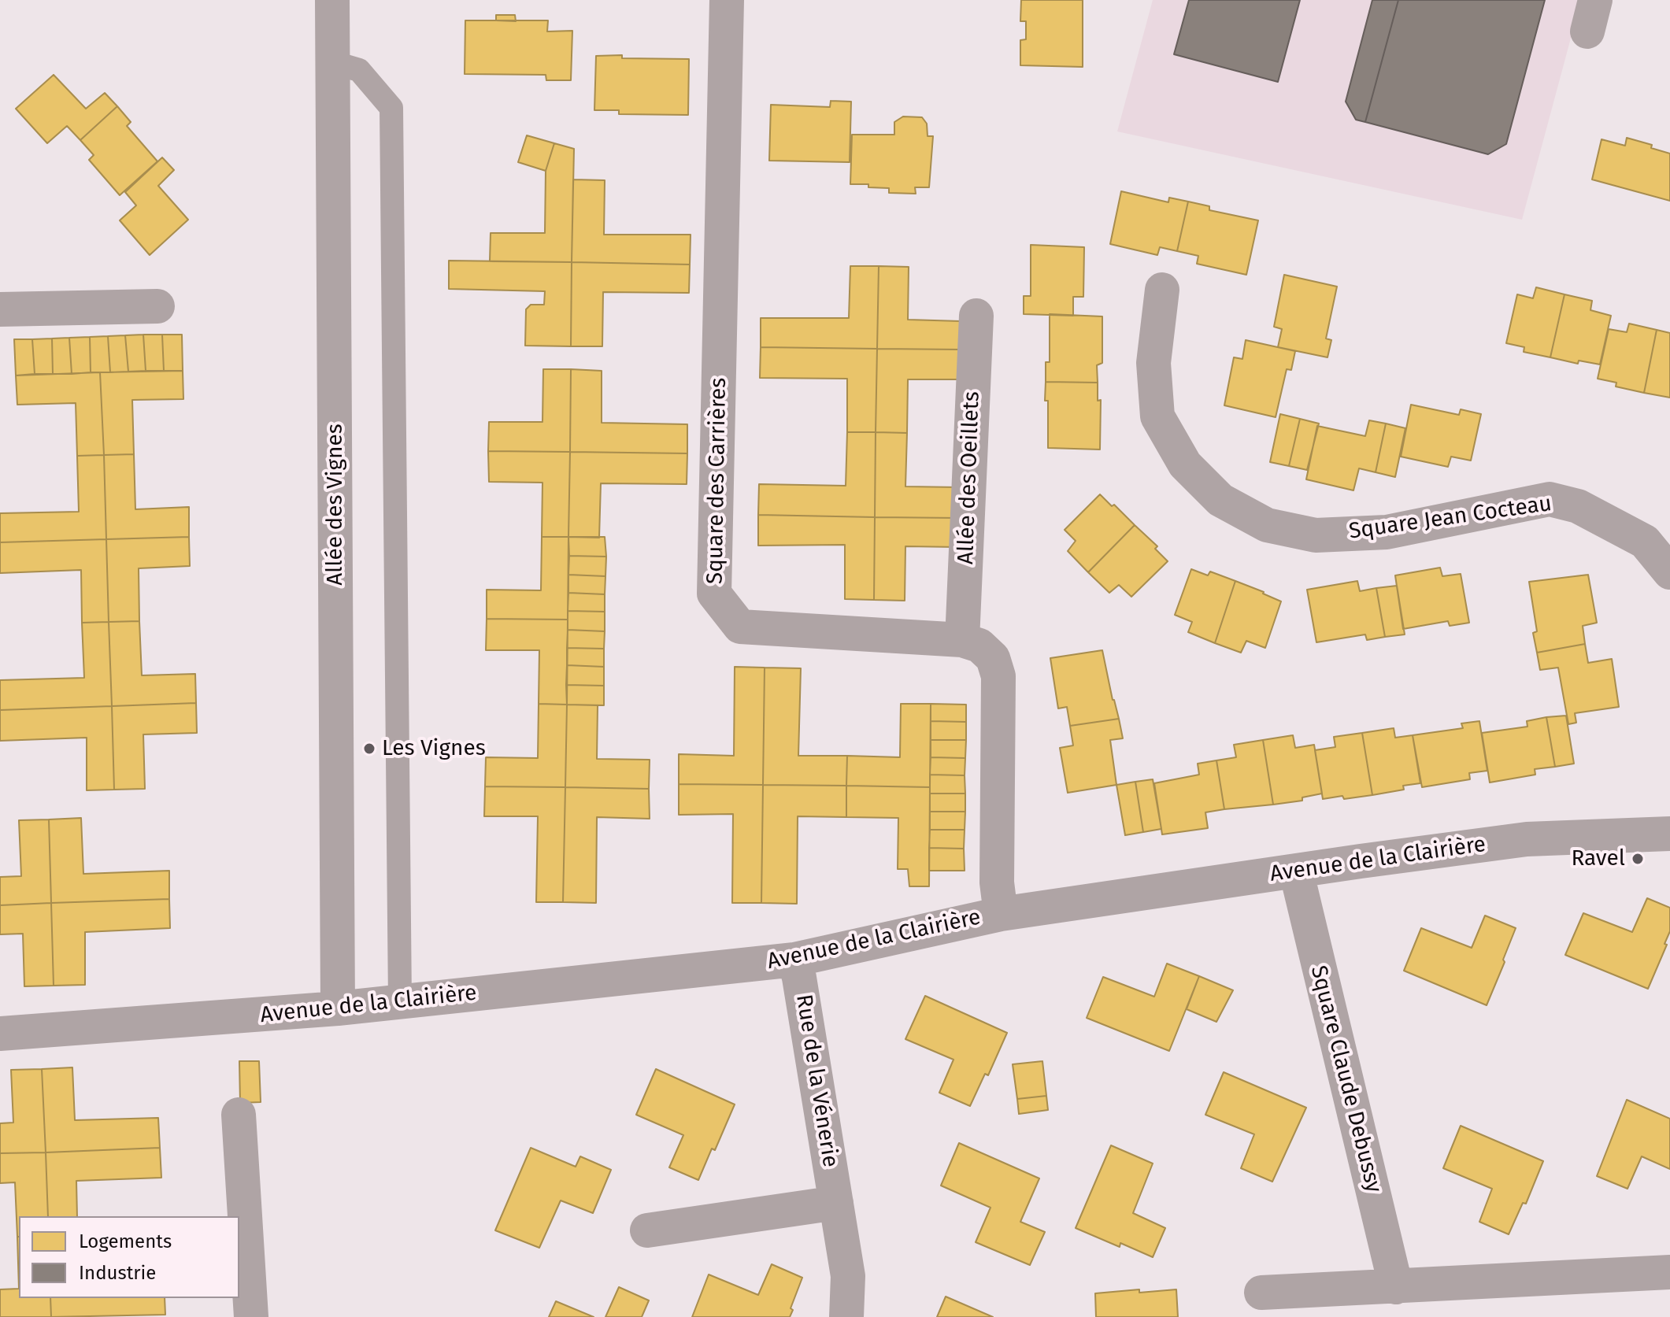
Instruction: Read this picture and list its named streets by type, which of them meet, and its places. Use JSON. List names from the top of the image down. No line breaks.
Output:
{"streets":{"street":["Allée des Oeillets","Square des Carrières","Allée des Vignes","Square Jean Cocteau","Avenue de la Clairière","Square Claude Debussy","Rue de la Vénerie"]},"crossings":[["Allée des Oeillets","Square des Carrières"],["Square des Carrières","Avenue de la Clairière"],["Allée des Vignes","Avenue de la Clairière"],["Avenue de la Clairière","Square Claude Debussy"],["Avenue de la Clairière","Rue de la Vénerie"]],"places":["Les Vignes","Ravel"],"legend":["Logements","Industrie"]}
